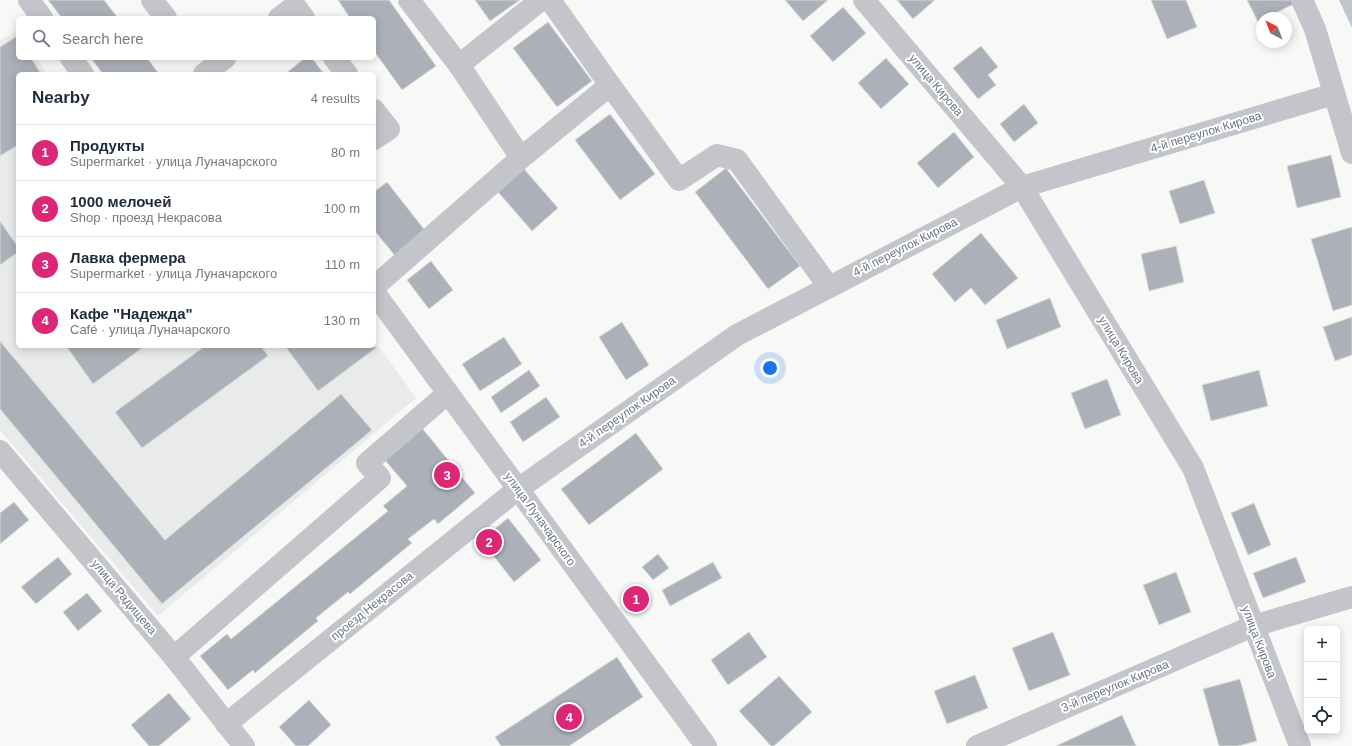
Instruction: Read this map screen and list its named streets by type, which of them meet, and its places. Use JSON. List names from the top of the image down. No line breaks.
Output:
{"streets":{"street":["улица Кирова","4-й переулок Кирова","улица Луначарского","улица Радищева","проезд Некрасова","3-й переулок Кирова"]},"crossings":[["улица Кирова","4-й переулок Кирова"],["улица Кирова","3-й переулок Кирова"],["4-й переулок Кирова","улица Луначарского"],["4-й переулок Кирова","проезд Некрасова"],["улица Луначарского","проезд Некрасова"],["улица Радищева","проезд Некрасова"]],"north":"top left","page":{"search":"Search here","heading":["Nearby","4 results"],"list":[{"mark":"1","name":"Продукты","note":"Supermarket · улица Луначарского","value":"80 m"},{"mark":"2","name":"1000 мелочей","note":"Shop · проезд Некрасова","value":"100 m"},{"mark":"3","name":"Лавка фермера","note":"Supermarket · улица Луначарского","value":"110 m"},{"mark":"4","name":"Кафе \"Надежда\"","note":"Café · улица Луначарского","value":"130 m"}],"pins":["3","2","1","4"],"map_buttons":["+","−"]}}
